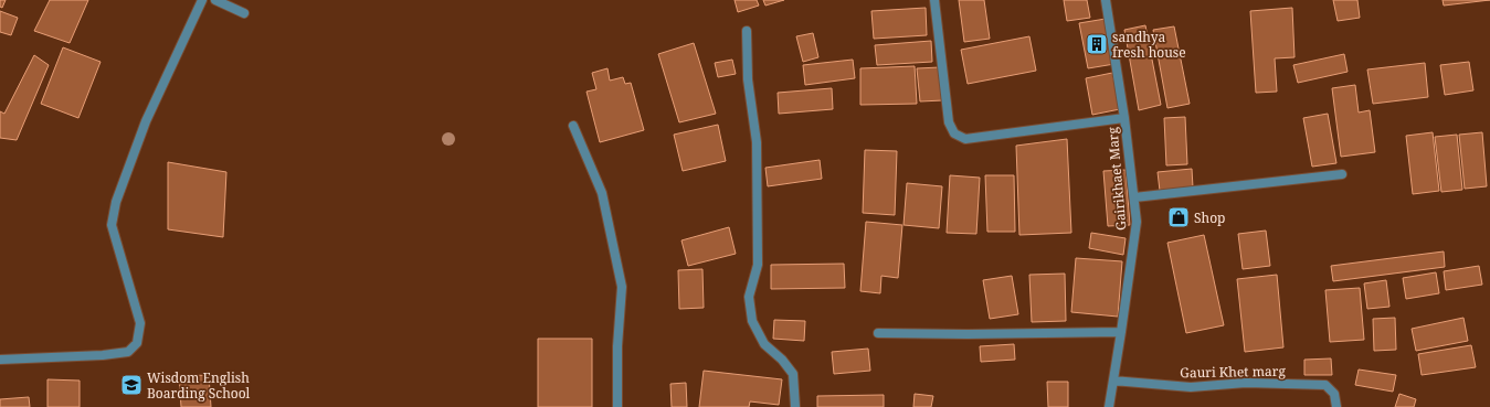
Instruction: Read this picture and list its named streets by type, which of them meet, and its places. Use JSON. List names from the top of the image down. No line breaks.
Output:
{"streets":{"street":["Gairikhaet Marg","Gauri Khet marg"]},"crossings":[["Gairikhaet Marg","Gauri Khet marg"]],"places":{"building":["sandhya fresh house"],"shop":["Shop"],"school or university":["Wisdom English Boarding School"]}}
